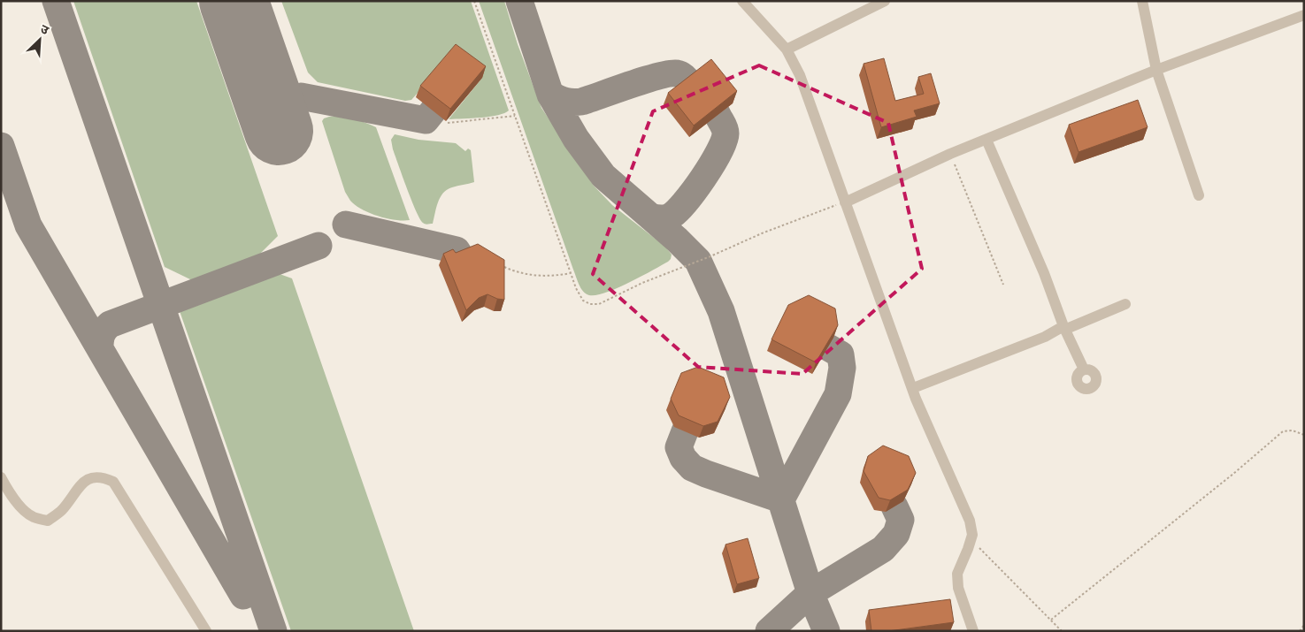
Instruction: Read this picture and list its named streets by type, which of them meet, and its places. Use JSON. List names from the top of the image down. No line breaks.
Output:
{"north":"top right"}
